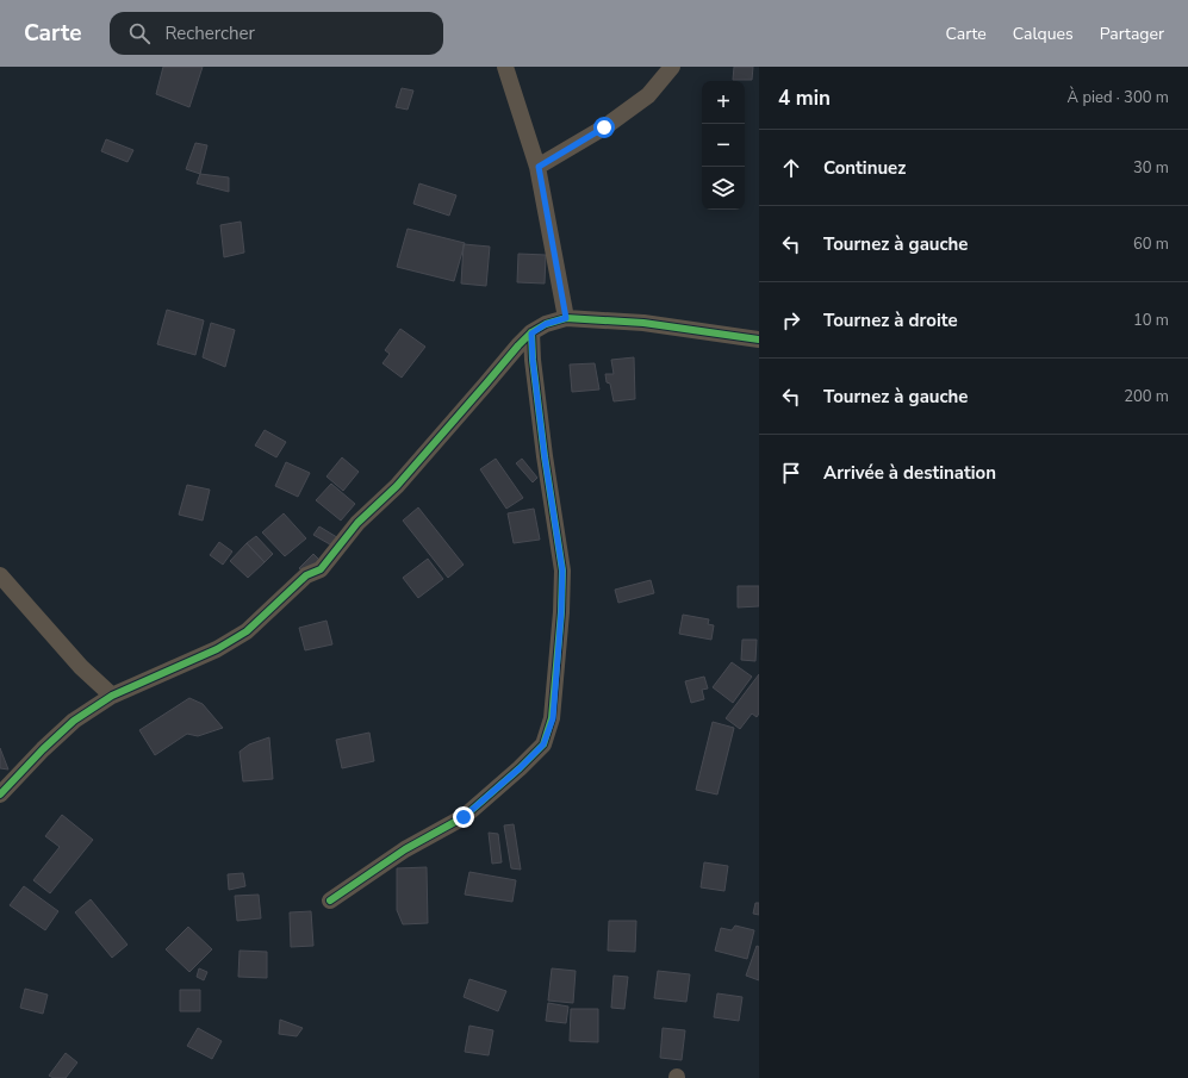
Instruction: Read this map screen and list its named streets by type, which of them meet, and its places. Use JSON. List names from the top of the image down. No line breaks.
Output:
{"page":{"header":"Carte","search":"Rechercher","nav":["Carte","Calques","Partager"],"heading":["4 min","À pied · 300 m"],"map_buttons":["+","−"],"list":[["Continuez","30 m"],["Tournez à gauche","60 m"],["Tournez à droite","10 m"],["Tournez à gauche","200 m"],"Arrivée à destination"]}}
